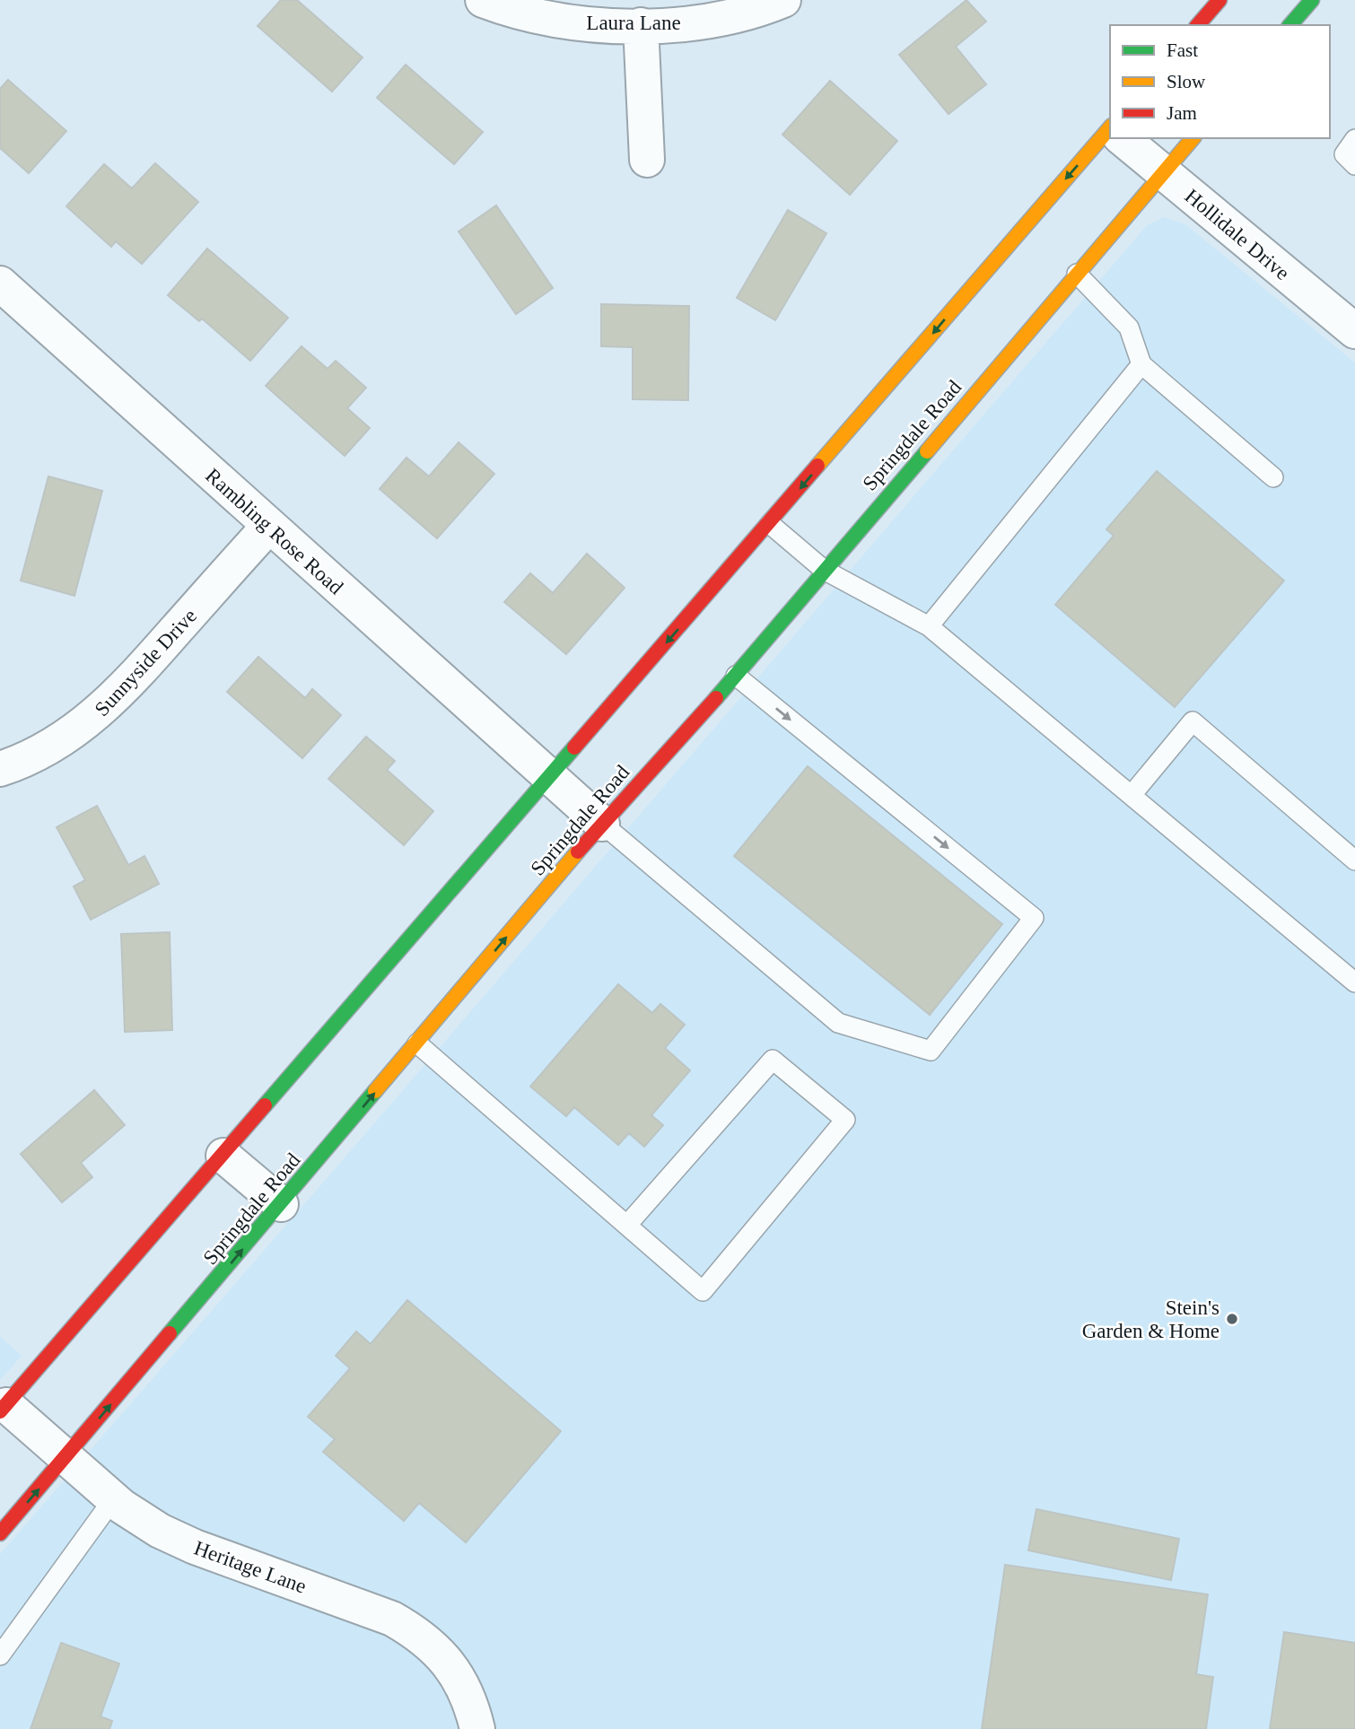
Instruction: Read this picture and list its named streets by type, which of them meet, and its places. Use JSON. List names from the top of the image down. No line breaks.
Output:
{"streets":{"street":["Laura Lane","Hollidale Drive","Springdale Road","Rambling Rose Road","Sunnyside Drive","Heritage Lane"]},"crossings":[["Hollidale Drive","Springdale Road"],["Springdale Road","Rambling Rose Road"],["Springdale Road","Heritage Lane"],["Rambling Rose Road","Sunnyside Drive"]],"places":["Stein's Garden & Home"],"legend":["Fast","Slow","Jam"]}
